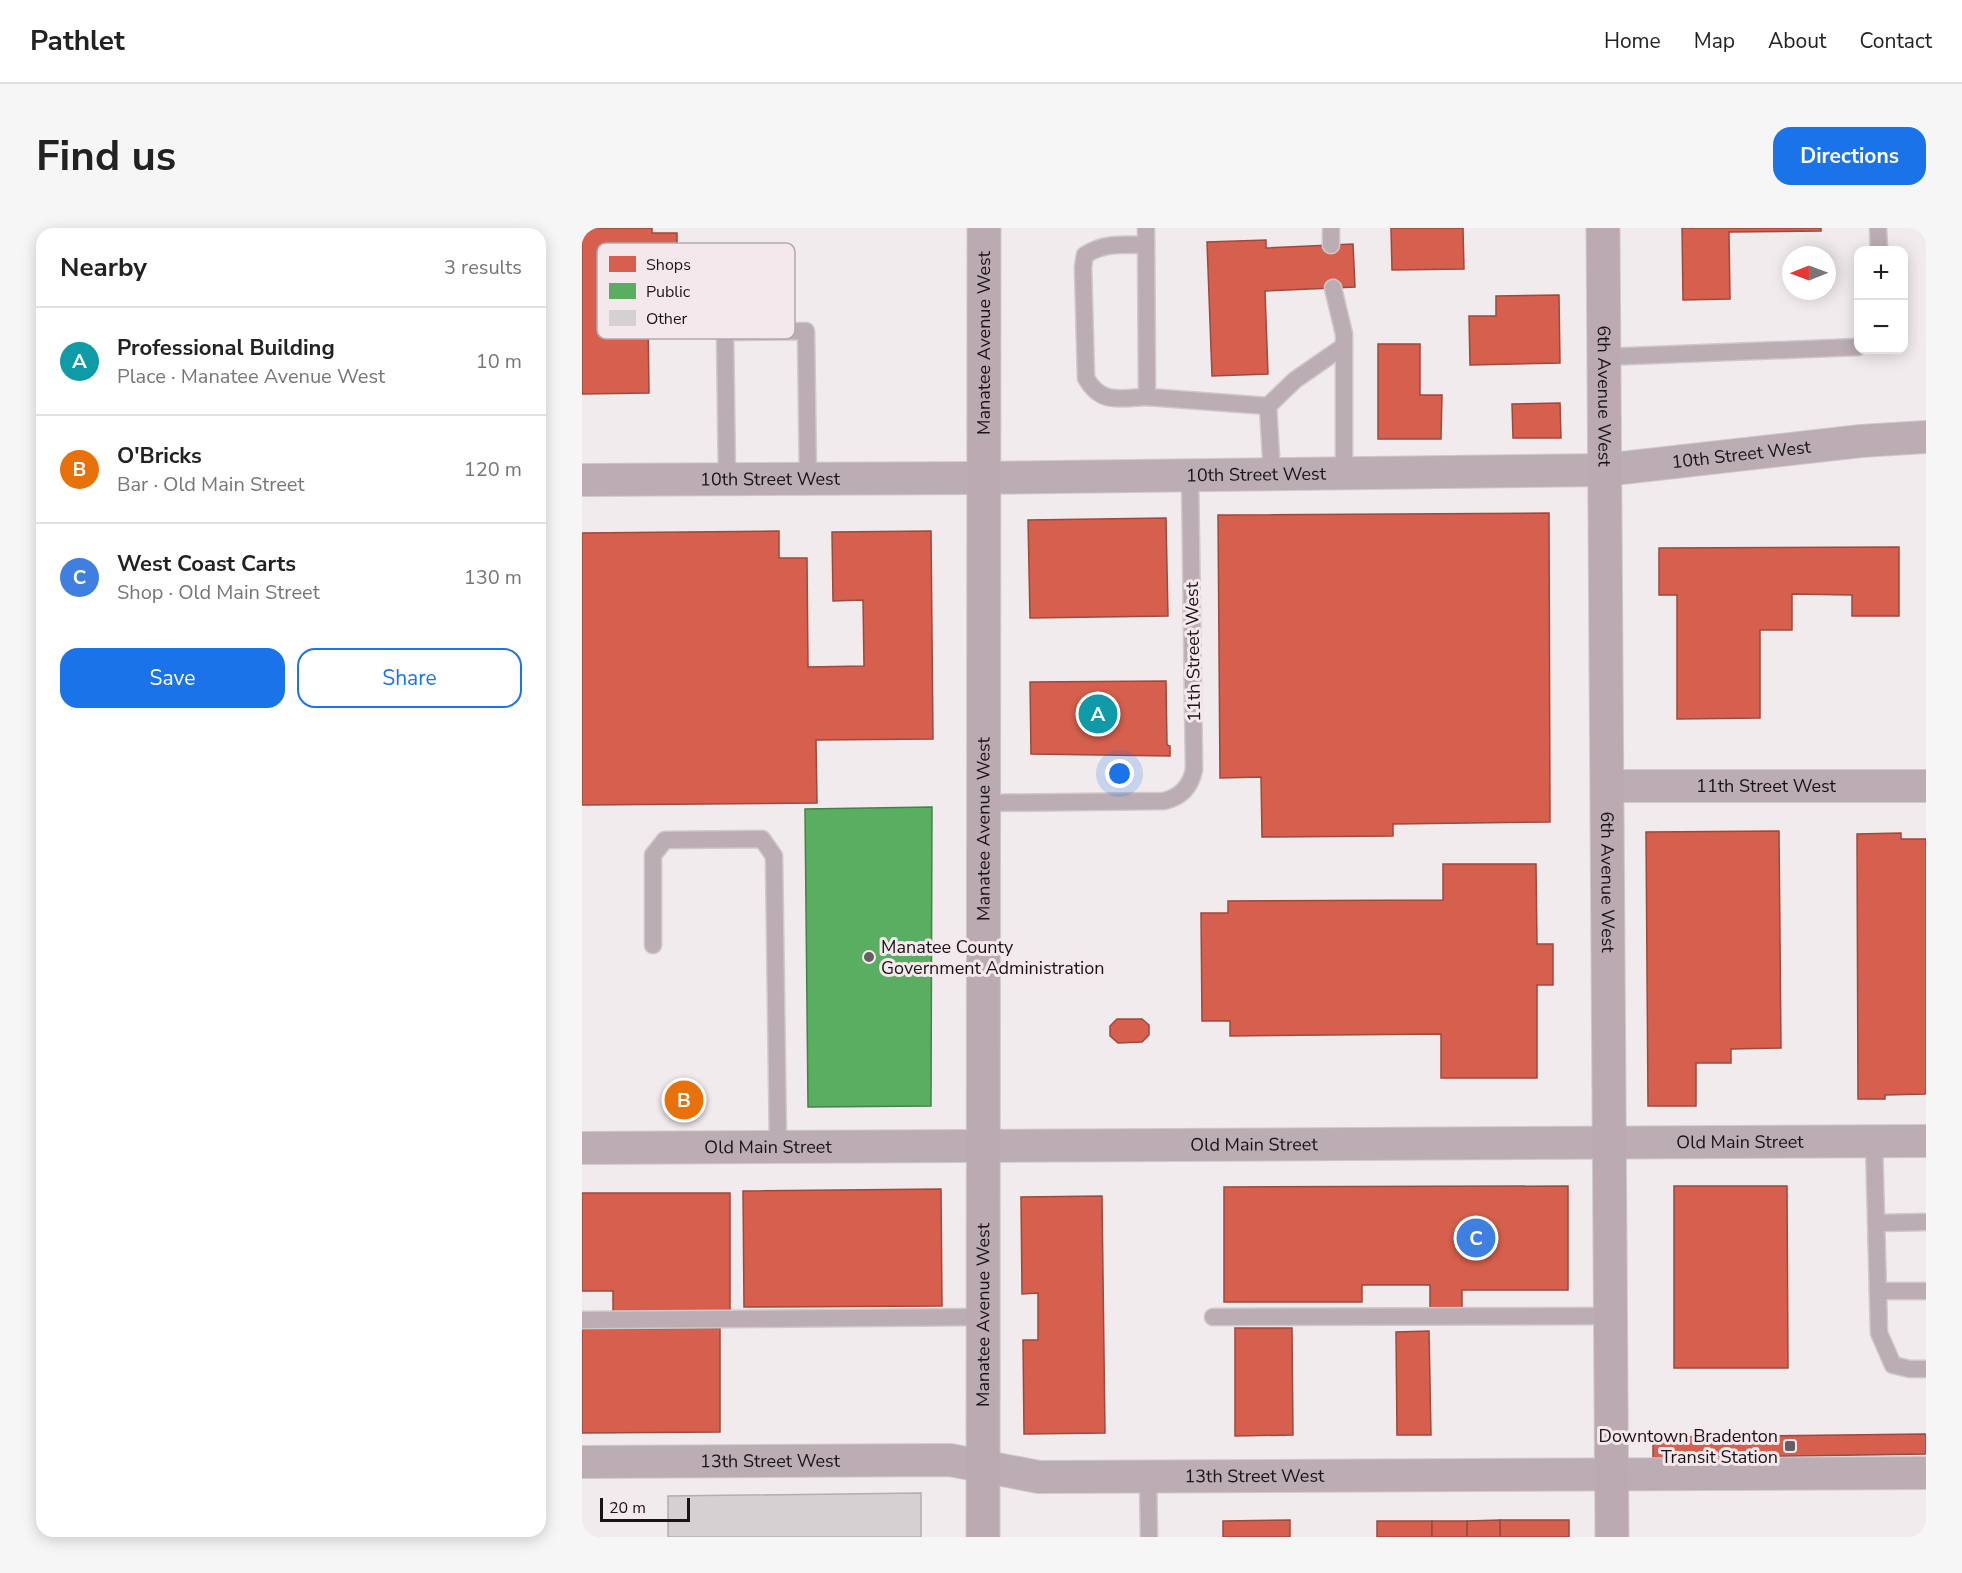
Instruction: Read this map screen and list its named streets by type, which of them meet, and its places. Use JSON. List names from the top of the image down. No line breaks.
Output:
{"streets":{"main road":["Manatee Avenue West","6th Avenue West"],"street":["10th Street West","11th Street West","Old Main Street","13th Street West"]},"crossings":[["Manatee Avenue West","10th Street West"],["Manatee Avenue West","11th Street West"],["Manatee Avenue West","Old Main Street"],["Manatee Avenue West","13th Street West"],["6th Avenue West","10th Street West"],["6th Avenue West","11th Street West"],["6th Avenue West","Old Main Street"],["6th Avenue West","13th Street West"],["10th Street West","11th Street West"]],"places":{"other":["Manatee County Government Administration"],"transit":["Downtown Bradenton Transit Station"]},"legend":["Shops","Public","Other"],"scale_bar":"20 m","north":"left","page":{"header":"Pathlet","nav":["Home","Map","About","Contact"],"buttons":["Directions",["Save","Share"]],"title":"Find us","heading":["Nearby","3 results"],"map_buttons":["+","−"],"list":[{"mark":"A","name":"Professional Building","note":"Place · Manatee Avenue West","value":"10 m"},{"mark":"B","name":"O'Bricks","note":"Bar · Old Main Street","value":"120 m"},{"mark":"C","name":"West Coast Carts","note":"Shop · Old Main Street","value":"130 m"}],"pins":["A","B","C"],"scale":"20 m"}}
